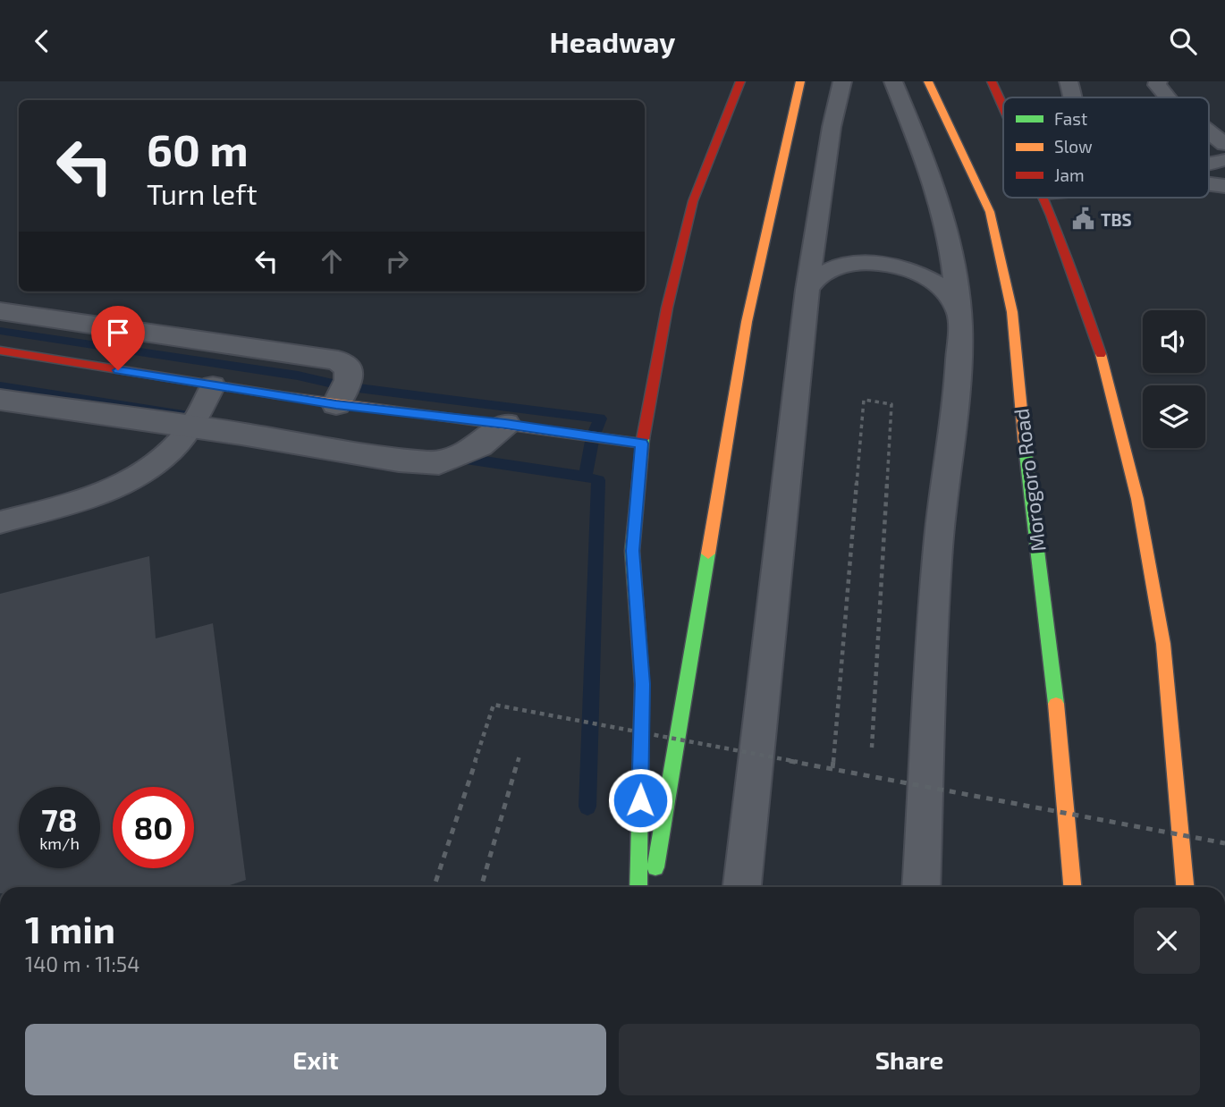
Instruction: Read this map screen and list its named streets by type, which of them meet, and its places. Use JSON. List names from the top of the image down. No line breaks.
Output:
{"streets":{"main road":["Morogoro Road"]},"places":{"public building":["TBS"]},"legend":["Fast","Slow","Jam"],"page":{"header":"Headway","turn":["60 m","Turn left"],"speed":"78 km/h","limit":"80","heading":["1 min","140 m · 11:54"],"buttons":["Exit","Share"]}}
